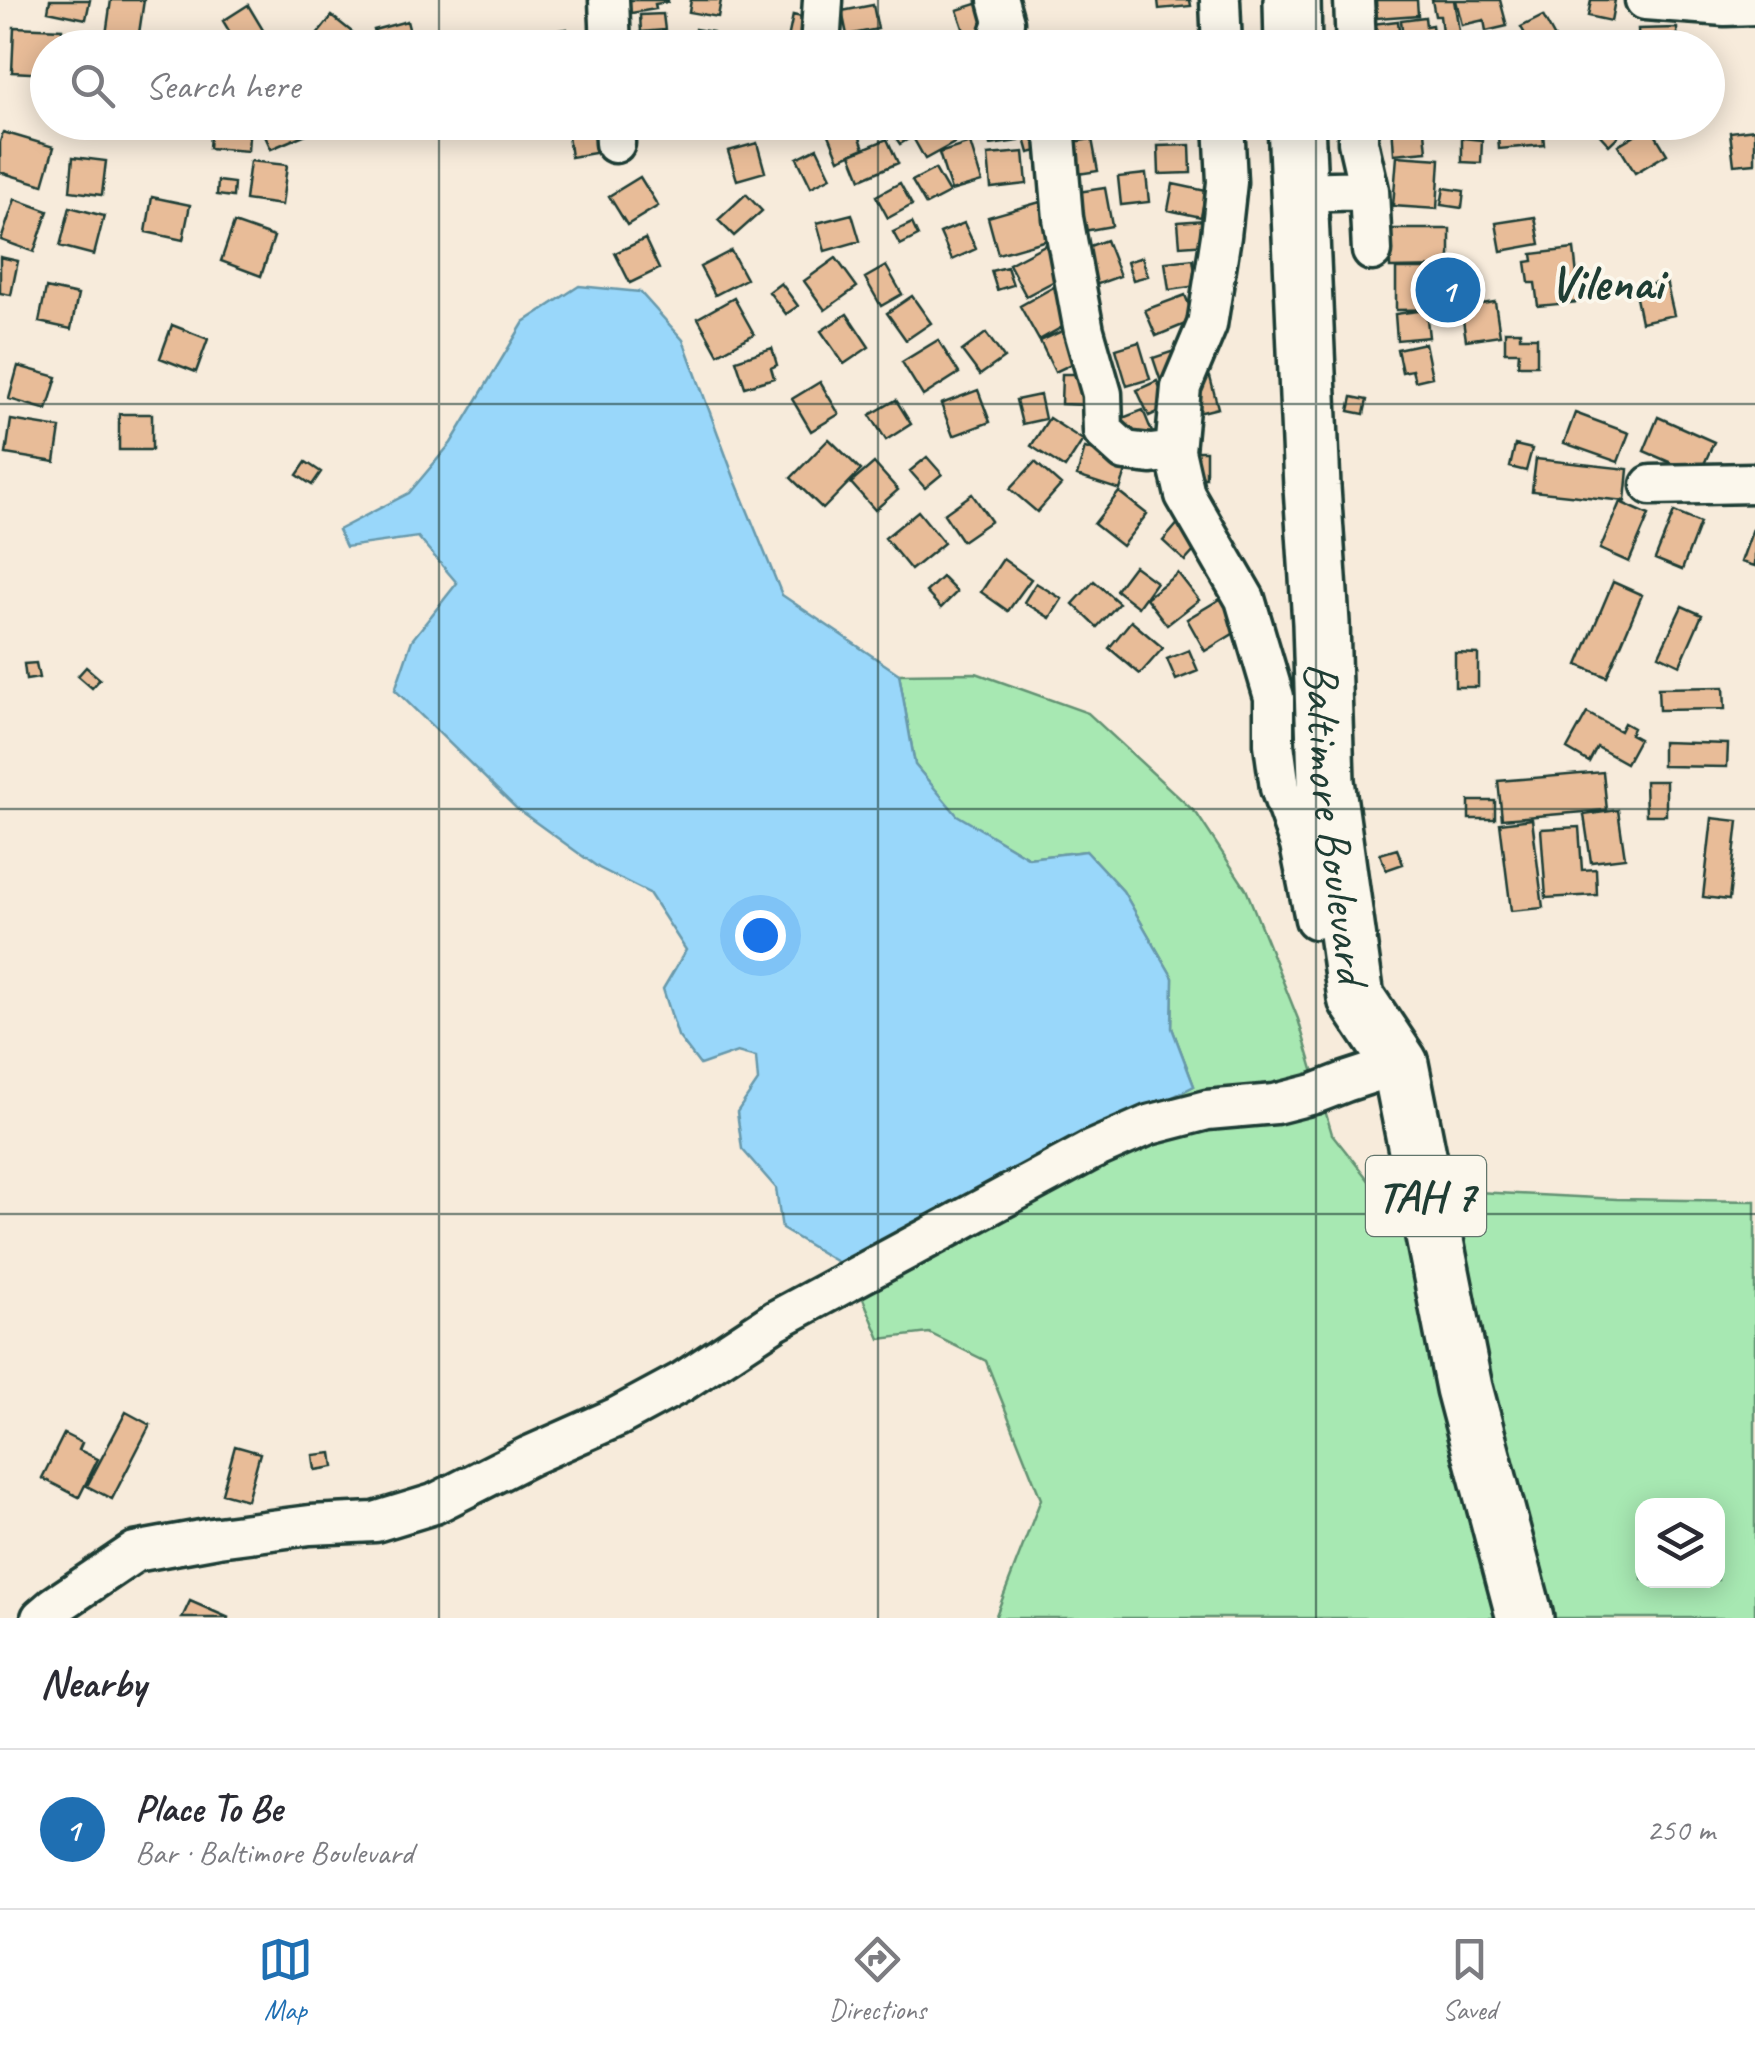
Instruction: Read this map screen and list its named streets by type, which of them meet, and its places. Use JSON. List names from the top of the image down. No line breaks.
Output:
{"streets":{"highway":["Baltimore Boulevard","TAH 7"]},"districts":["Vilenai"],"page":{"search":"Search here","pins":"1","heading":"Nearby","list":[{"mark":"1","name":"Place To Be","note":"Bar · Baltimore Boulevard","value":"250 m"}],"nav":["Map","Directions","Saved"]}}
